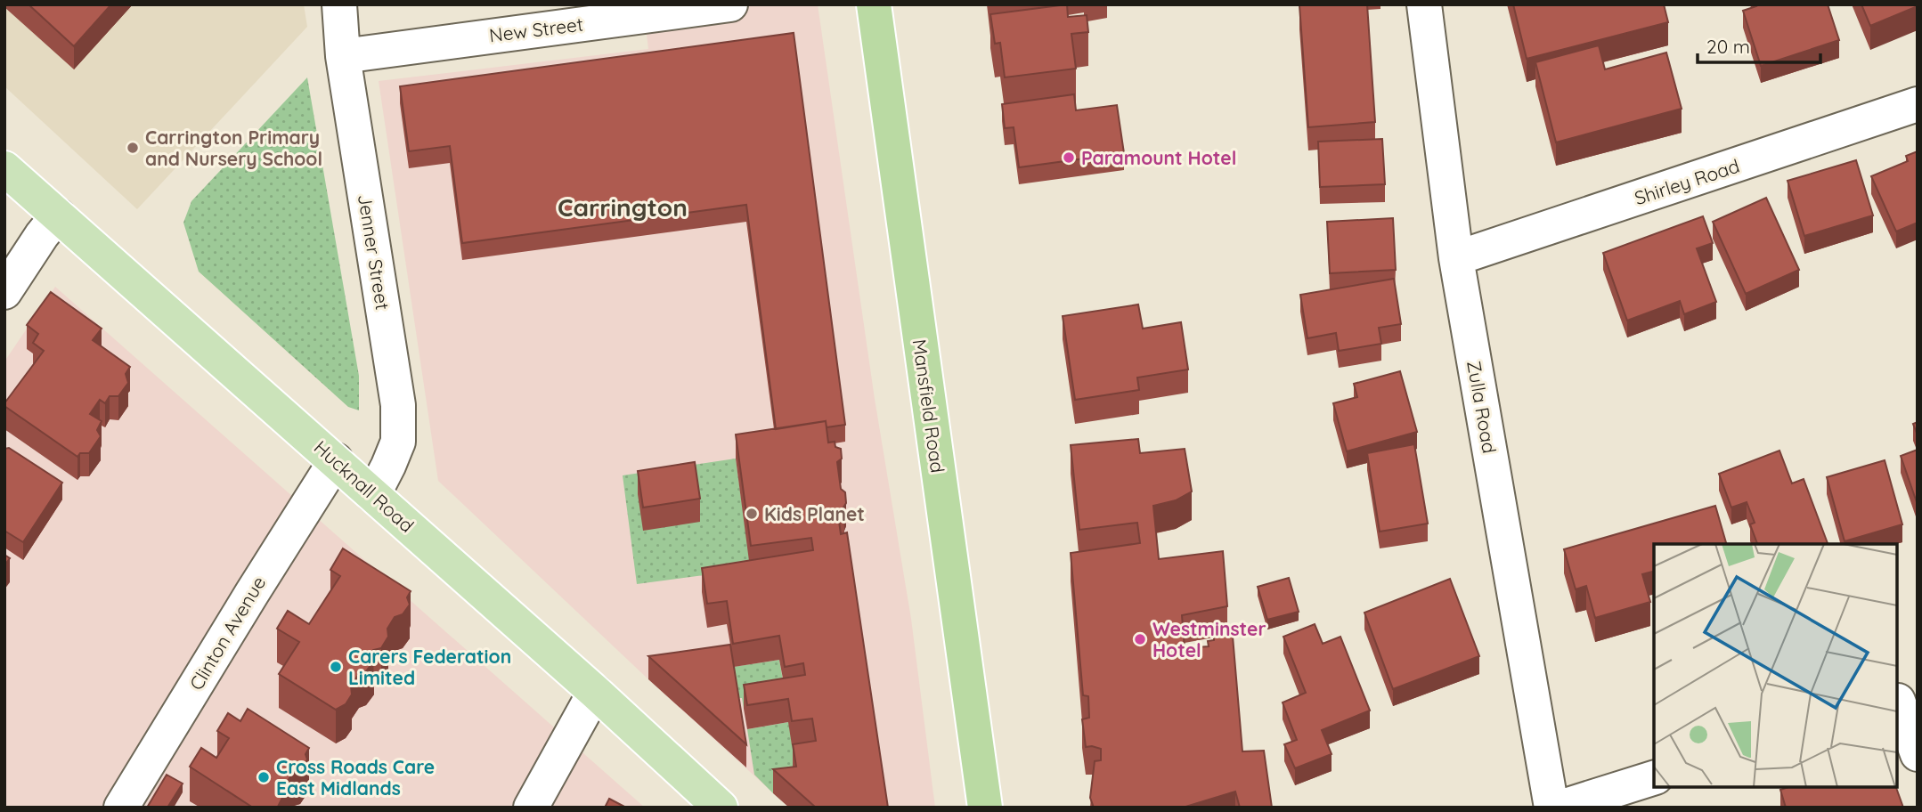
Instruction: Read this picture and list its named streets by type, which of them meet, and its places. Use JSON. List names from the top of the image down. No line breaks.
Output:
{"streets":{"highway":["Mansfield Road"],"main road":["Hucknall Road"],"street":["New Street","Shirley Road","Jenner Street","Zulla Road","Clinton Avenue"]},"crossings":[["New Street","Jenner Street"],["Shirley Road","Zulla Road"],["Jenner Street","Hucknall Road"],["Hucknall Road","Clinton Avenue"]],"districts":["Carrington"],"places":["Carrington Primary and Nursery School","Paramount Hotel","Kids Planet","Westminster Hotel","Carers Federation Limited","Cross Roads Care East Midlands"],"scale_bar":"20 m"}
